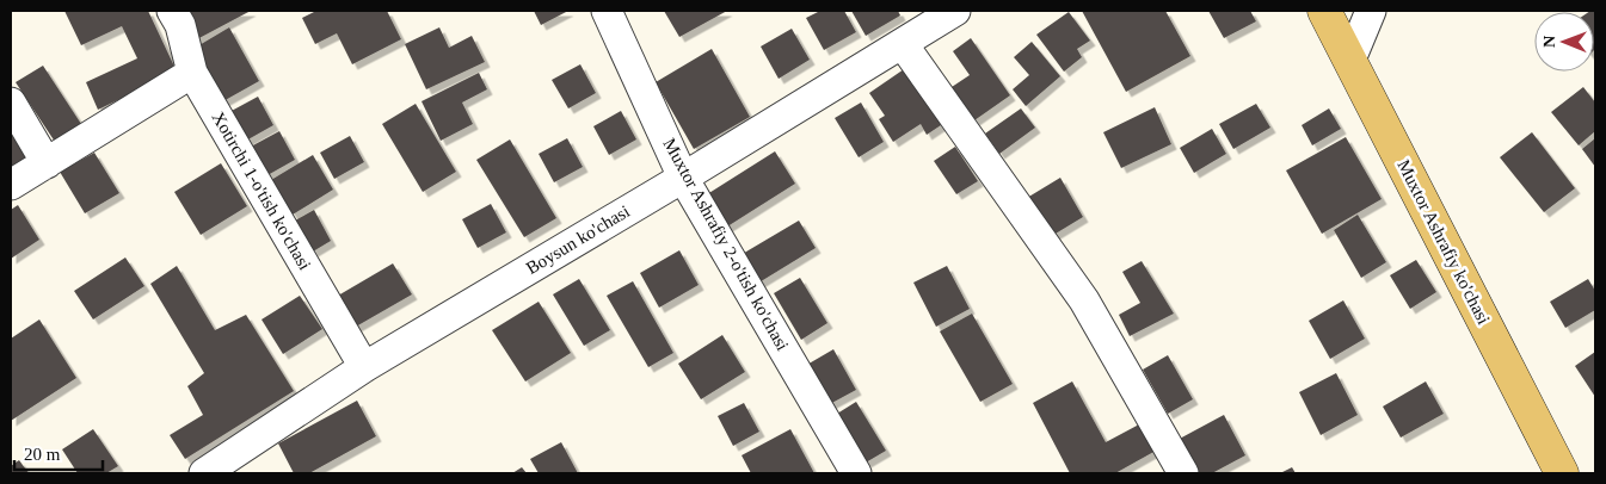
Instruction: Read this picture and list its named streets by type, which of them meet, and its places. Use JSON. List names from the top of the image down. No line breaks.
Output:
{"streets":{"main road":["Muxtor Ashrafiy ko'chasi"],"street":["Xotirchi 1-o'tish ko'chasi","Boysun ko'chasi","Muxtor Ashrafiy 2-o'tish ko'chasi"]},"crossings":[["Xotirchi 1-o'tish ko'chasi","Boysun ko'chasi"],["Boysun ko'chasi","Muxtor Ashrafiy 2-o'tish ko'chasi"]],"scale_bar":"20 m","north":"left"}
